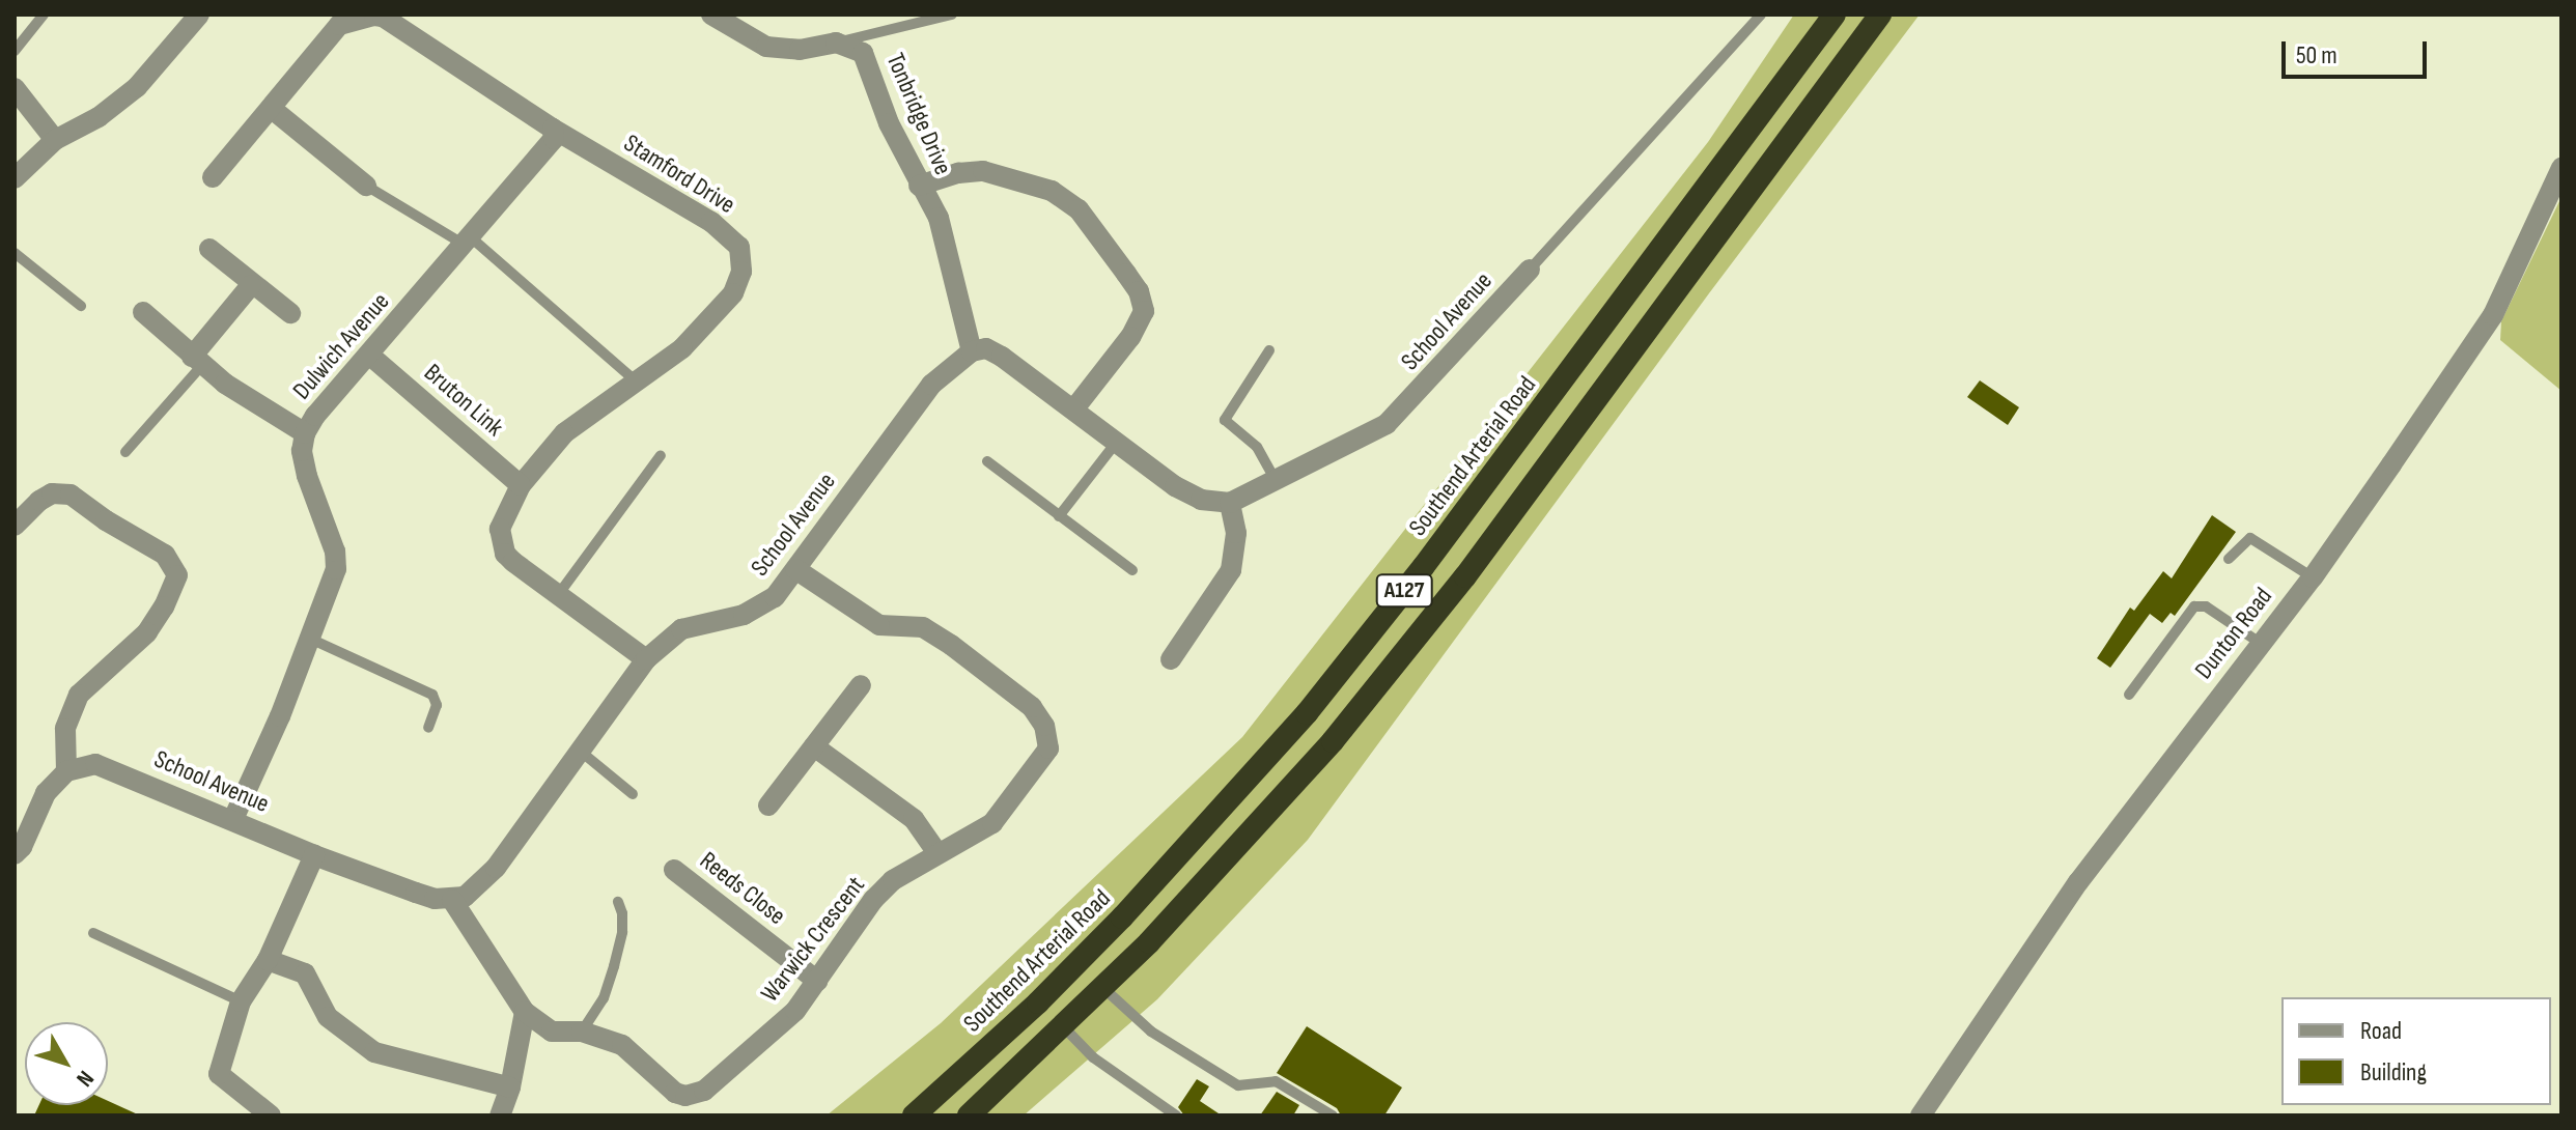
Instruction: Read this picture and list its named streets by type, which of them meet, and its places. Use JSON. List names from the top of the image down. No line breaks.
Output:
{"streets":{"highway":["Southend Arterial Road","A127"],"street":["Tonbridge Drive","Stamford Drive","School Avenue","Dulwich Avenue","Bruton Link","Dunton Road","Reeds Close","Warwick Crescent"]},"crossings":[["Tonbridge Drive","School Avenue"],["Stamford Drive","School Avenue"],["Stamford Drive","Dulwich Avenue"],["Stamford Drive","Bruton Link"],["School Avenue","Dulwich Avenue"],["School Avenue","Warwick Crescent"],["Dulwich Avenue","Bruton Link"],["Reeds Close","Warwick Crescent"]],"legend":["Road","Building"],"scale_bar":"50 m","north":"bottom right"}
